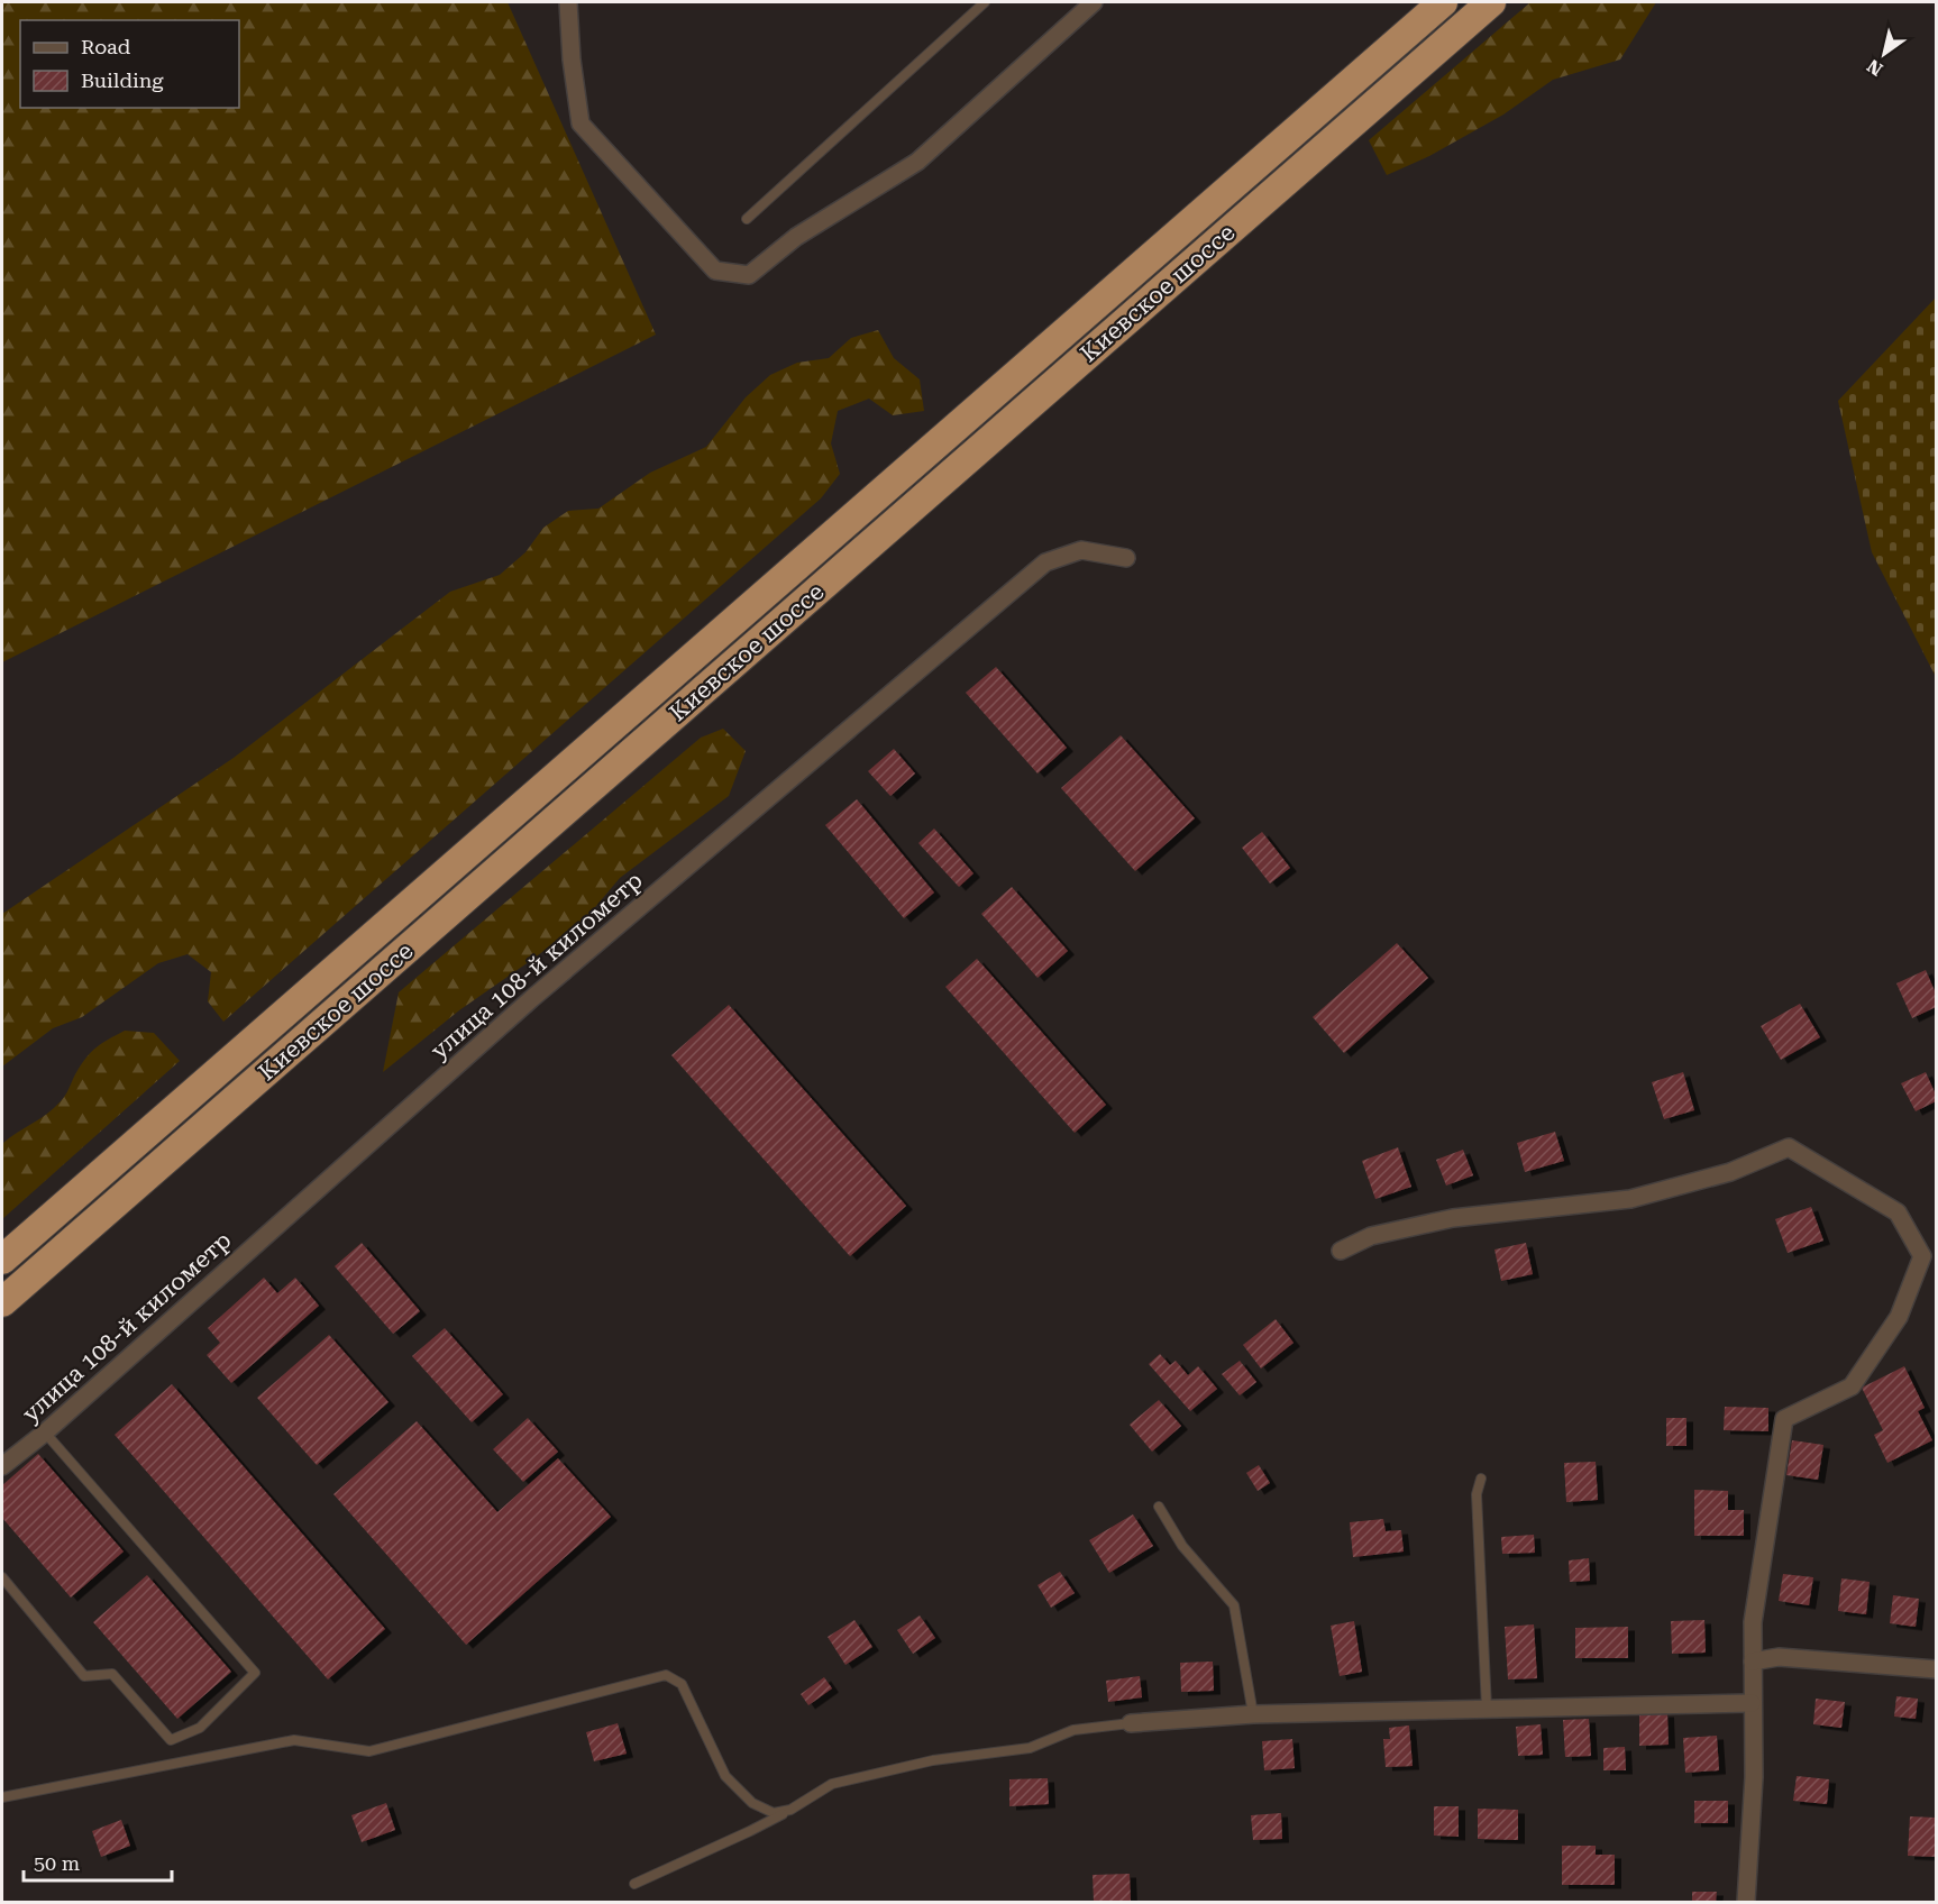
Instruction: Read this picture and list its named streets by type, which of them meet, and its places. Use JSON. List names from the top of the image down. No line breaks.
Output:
{"streets":{"highway":["Киевское шоссе"],"street":["улица 108-й километр"]},"legend":["Road","Building"],"scale_bar":"50 m","north":"bottom left"}
